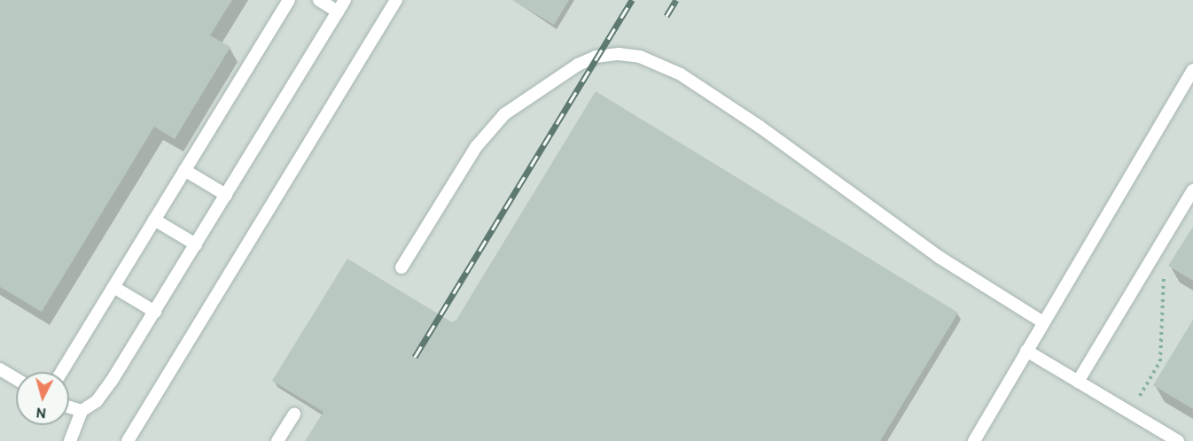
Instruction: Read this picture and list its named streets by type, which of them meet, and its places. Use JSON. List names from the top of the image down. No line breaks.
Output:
{"north":"bottom"}
